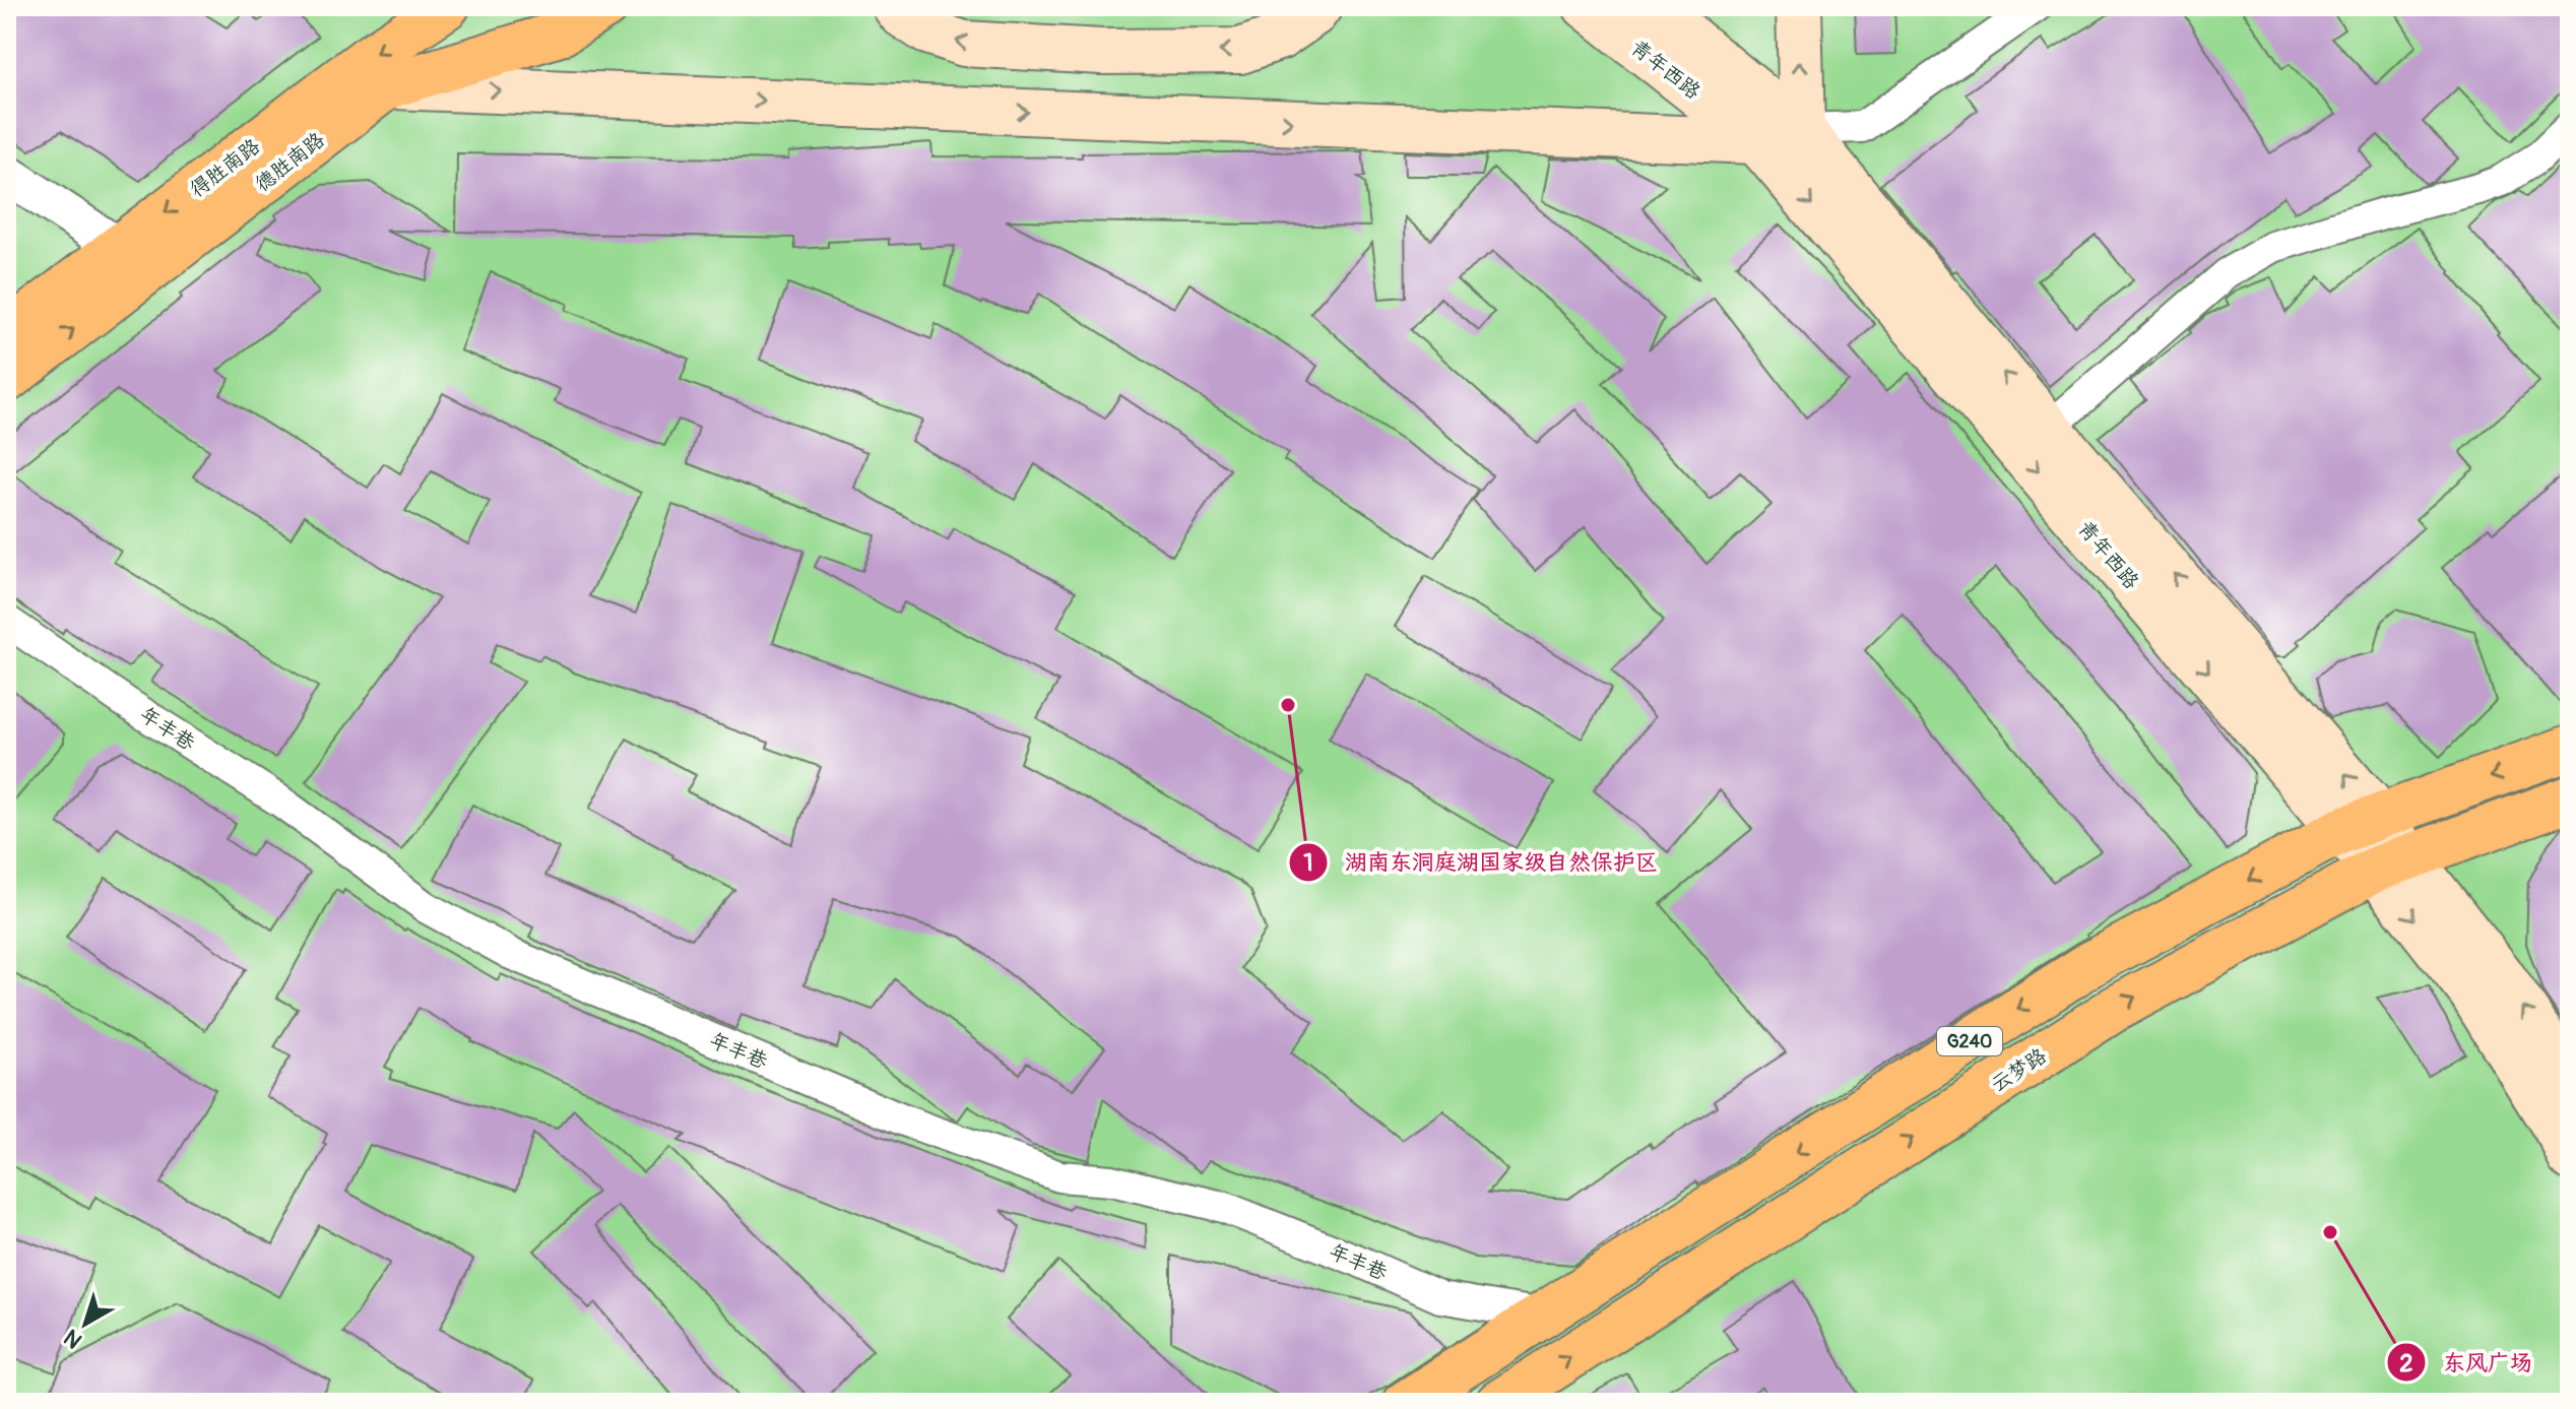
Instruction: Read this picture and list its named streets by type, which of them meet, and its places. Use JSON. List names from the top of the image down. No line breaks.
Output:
{"streets":{"main road":["青年西路","德胜南路","得胜南路","G240","云梦路"],"street":["年丰巷"]},"crossings":[["青年西路","G240"],["青年西路","云梦路"],["年丰巷","G240"]],"one_way":["德胜南路","得胜南路"],"places":["湖南东洞庭湖国家级自然保护区","东风广场"],"north":"bottom left"}
